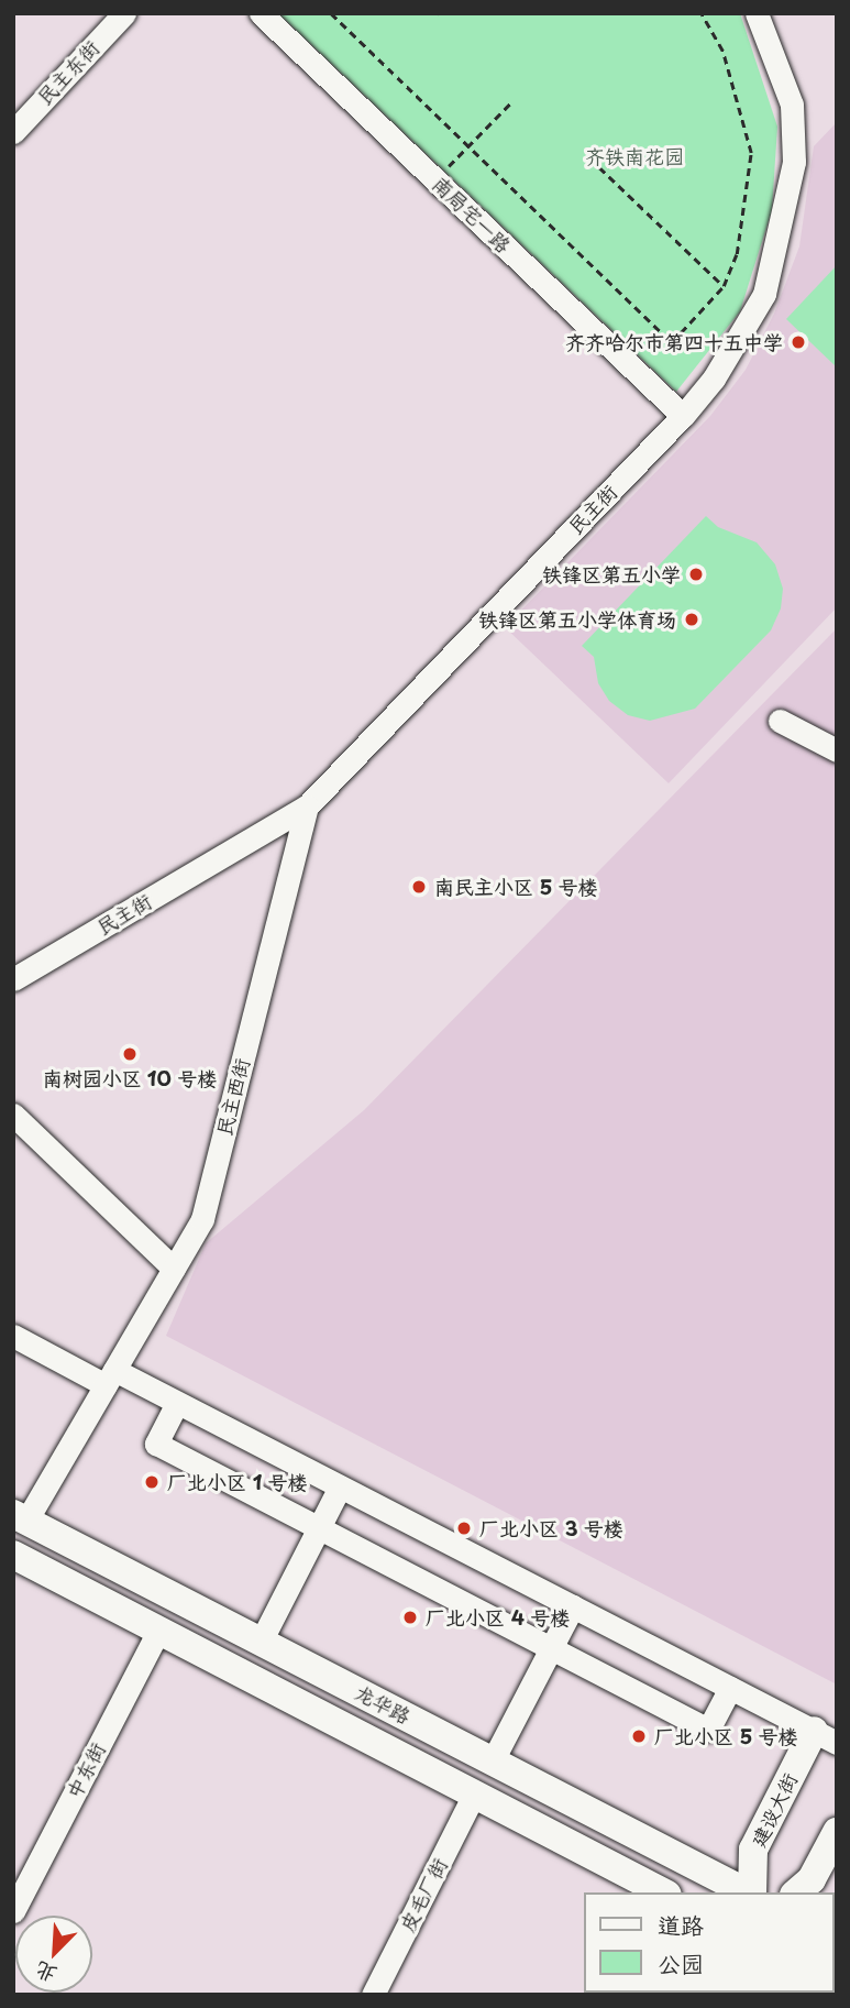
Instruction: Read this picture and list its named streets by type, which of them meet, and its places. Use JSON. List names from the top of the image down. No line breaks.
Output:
{"streets":{"main road":["龙华路","建设大街"],"street":["民主东街","南局宅一路","民主街","民主西街","中东街","皮毛厂街"]},"crossings":[["南局宅一路","民主街"],["民主街","民主西街"],["民主西街","龙华路"],["龙华路","中东街"],["龙华路","皮毛厂街"]],"parks":["齐铁南花园"],"places":["齐齐哈尔市第四十五中学","铁锋区第五小学","铁锋区第五小学体育场","南民主小区 5 号楼","南树园小区 10 号楼","厂北小区 1 号楼","厂北小区 3 号楼","厂北小区 4 号楼","厂北小区 5 号楼"],"legend":["道路","公园"],"north":"bottom left"}
